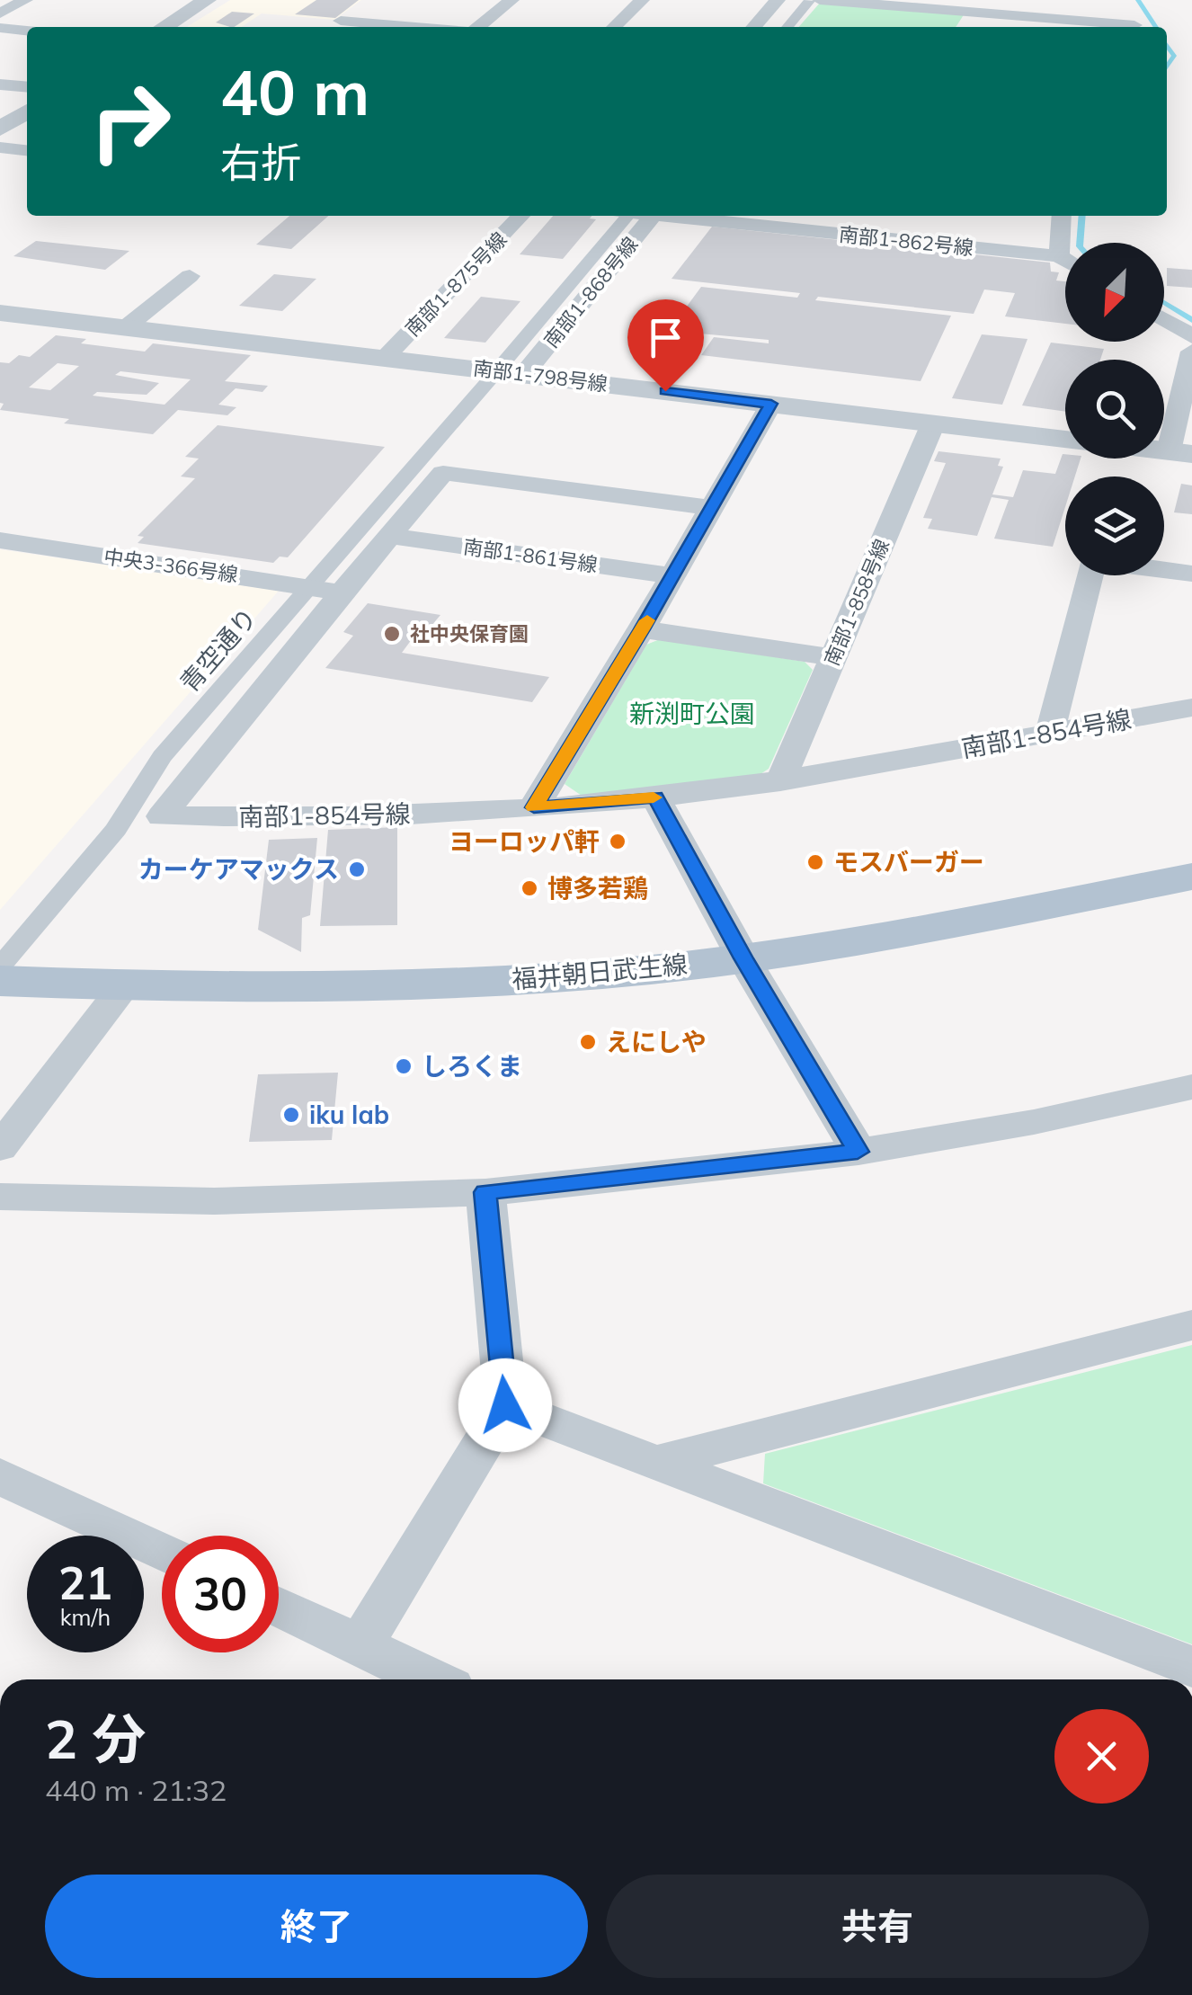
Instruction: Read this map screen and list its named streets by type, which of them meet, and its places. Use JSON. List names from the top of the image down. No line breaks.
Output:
{"streets":{"main road":["福井朝日武生線"],"street":["南部1-862号線","南部1-875号線","南部1-868号線","南部1-798号線","南部1-861号線","中央3-366号線","南部1-858号線","青空通り","南部1-854号線"]},"crossings":[["南部1-875号線","南部1-798号線"],["南部1-868号線","南部1-798号線"],["南部1-868号線","青空通り"],["南部1-798号線","南部1-858号線"],["南部1-798号線","青空通り"],["南部1-861号線","南部1-854号線"],["中央3-366号線","青空通り"],["中央3-366号線","南部1-854号線"],["南部1-858号線","南部1-854号線"]],"parks":["新渕町公園"],"places":["社中央保育園","ヨーロッパ軒","モスバーガー","カーケアマックス","博多若鶏","えにしや","しろくま","iku lab"],"north":"bottom left","page":{"turn":["40 m","右折"],"speed":"21 km/h","limit":"30","heading":["2 分","440 m · 21:32"],"buttons":["終了","共有"]}}
